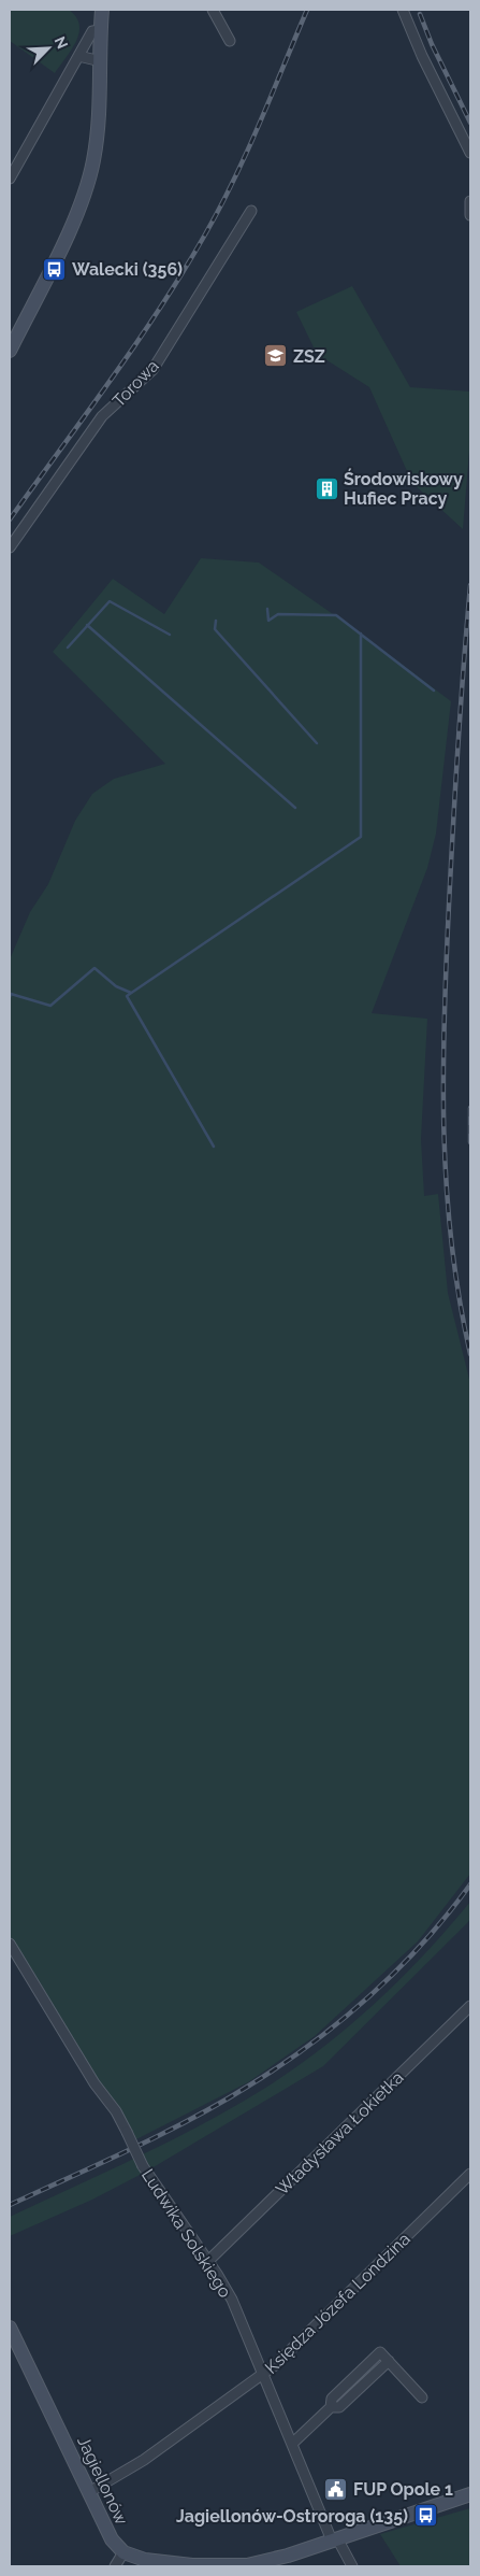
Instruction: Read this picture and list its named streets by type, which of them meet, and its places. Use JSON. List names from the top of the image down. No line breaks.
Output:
{"streets":{"street":["Torowa","Władysława Łokietka","Ludwika Solskiego","Księdza Józefa Londzina","Jagiellonów"]},"crossings":[["Władysława Łokietka","Ludwika Solskiego"],["Ludwika Solskiego","Księdza Józefa Londzina"],["Ludwika Solskiego","Jagiellonów"],["Księdza Józefa Londzina","Jagiellonów"]],"places":{"bus stop":["Walecki (356)","Jagiellonów-Ostroroga (135)"],"school or university":["ZSZ"],"building":["Środowiskowy Hufiec Pracy"],"public building":["FUP Opole 1"]},"north":"top right"}
